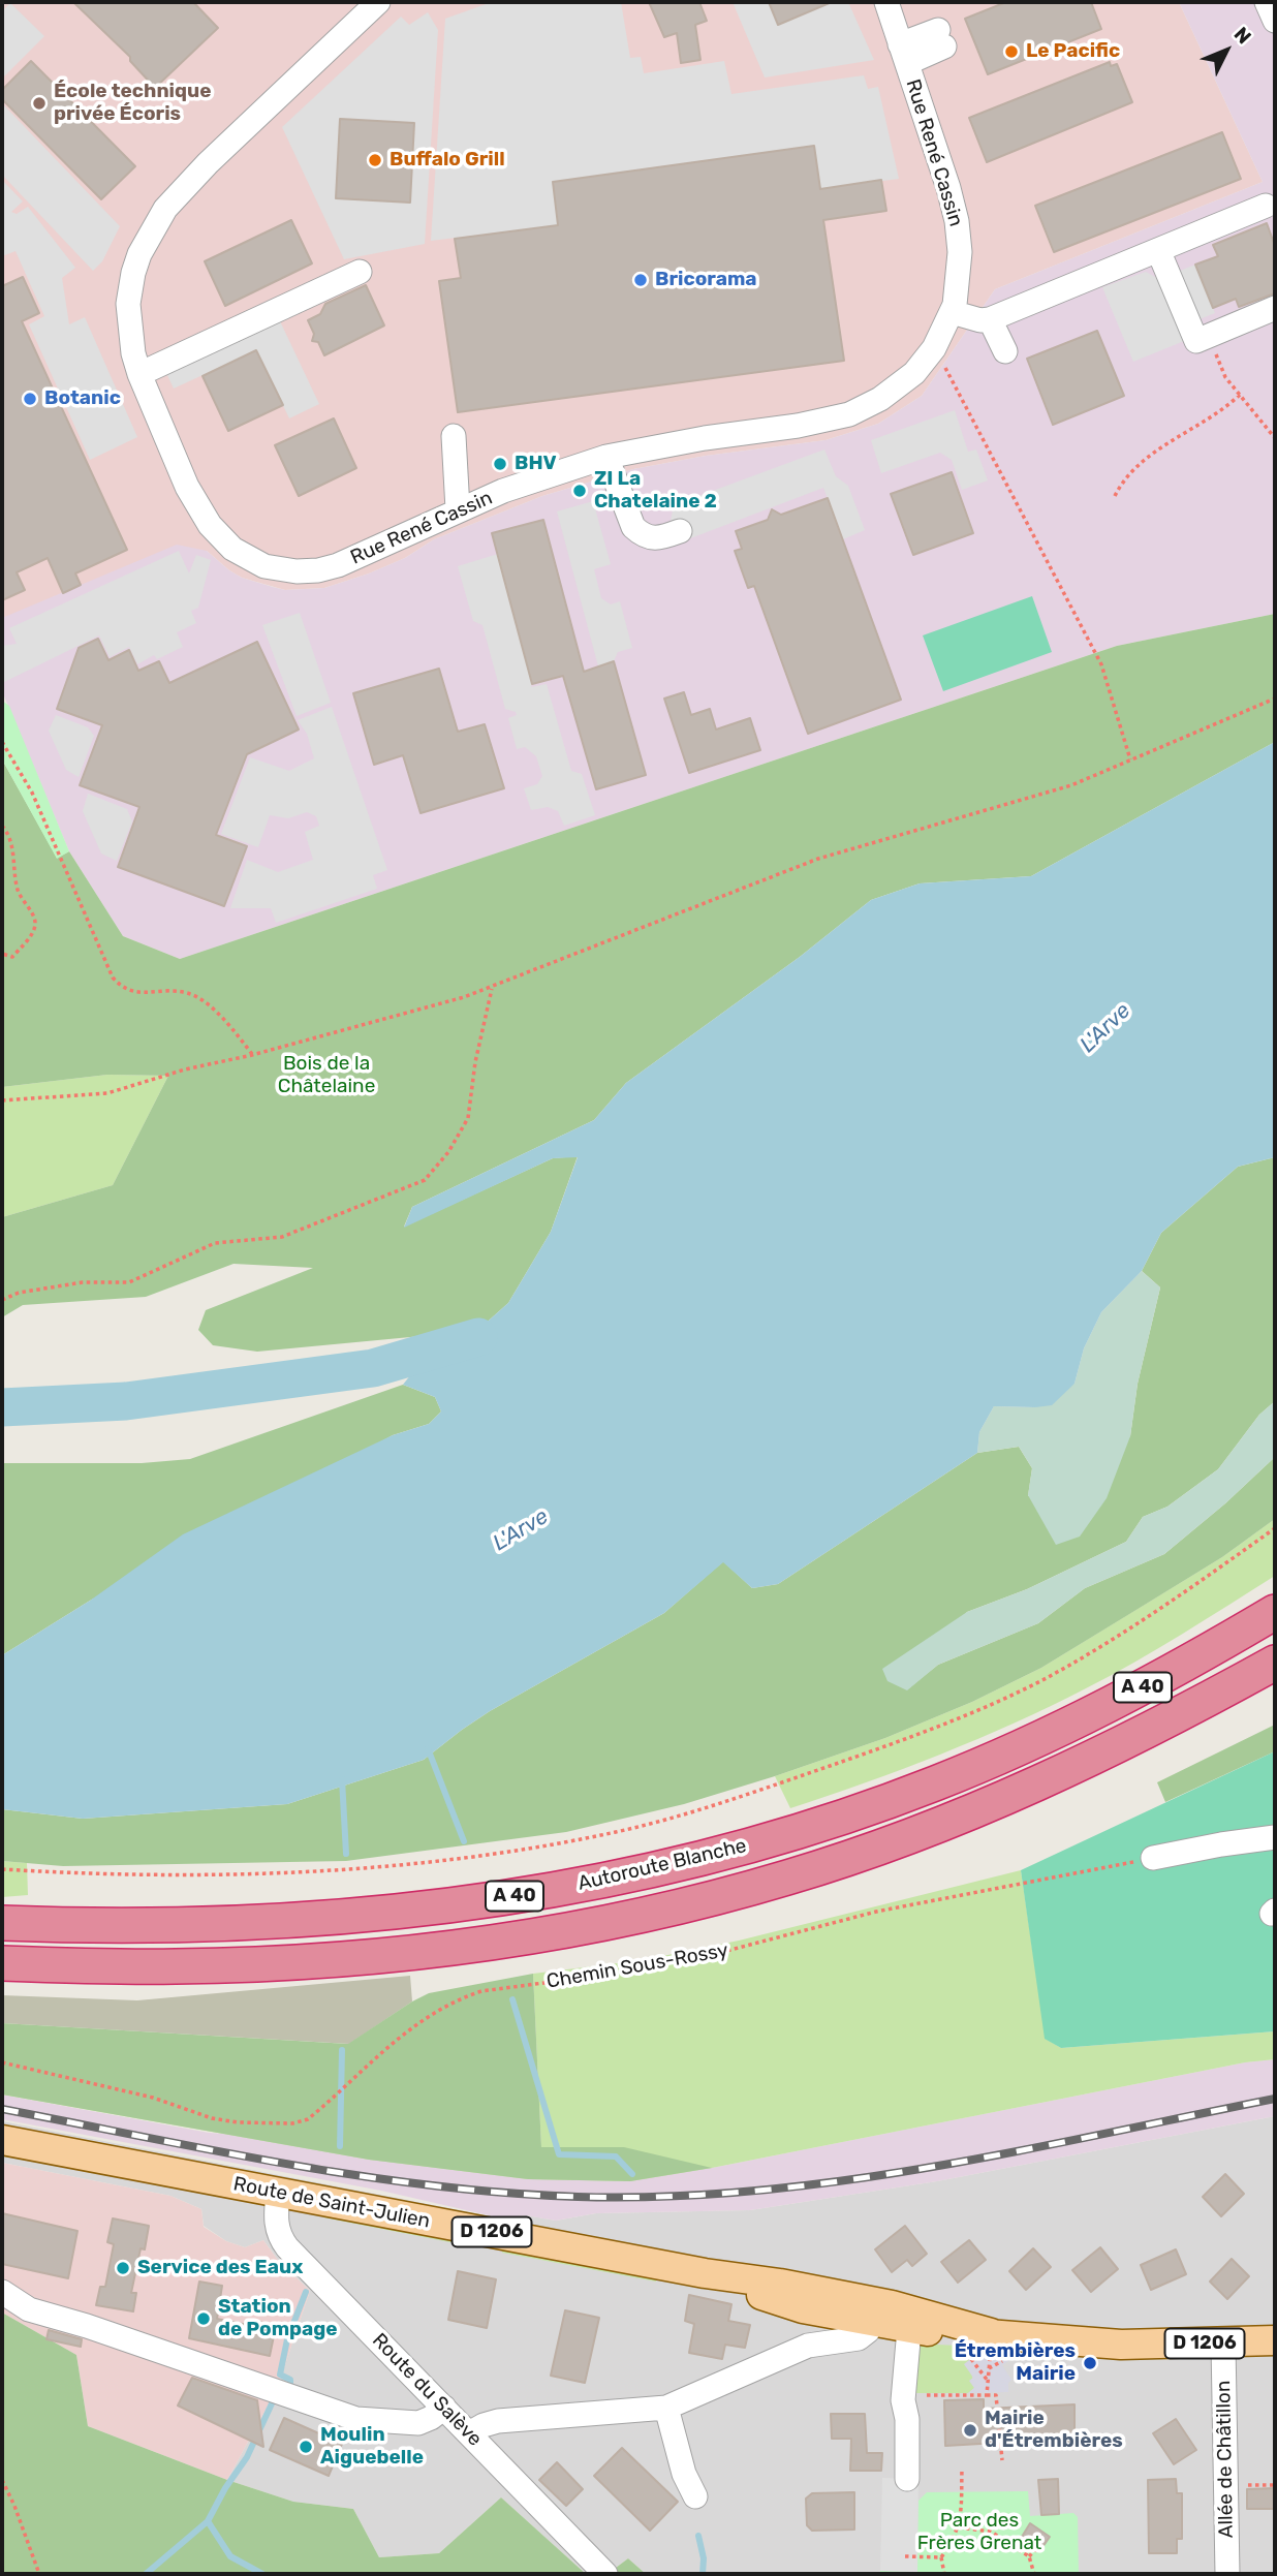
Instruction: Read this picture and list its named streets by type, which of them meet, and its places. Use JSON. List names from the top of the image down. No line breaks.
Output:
{"streets":{"highway":["A 40","Autoroute Blanche"],"main road":["Route de Saint-Julien","D 1206"],"street":["Rue René Cassin","Route du Salève","Allée de Châtillon"],"path":["Chemin Sous-Rossy"]},"crossings":[["Route de Saint-Julien","Route du Salève"],["Route de Saint-Julien","Allée de Châtillon"]],"water":["L'Arve"],"parks":["Bois de la Châtelaine","Parc des Frères Grenat"],"places":["Le Pacific","École technique privée Écoris","Buffalo Grill","Bricorama","Botanic","BHV","ZI La Chatelaine 2","Service des Eaux","Station de Pompage","Étrembières Mairie","Mairie d'Étrembières","Moulin Aiguebelle"],"north":"top right"}
